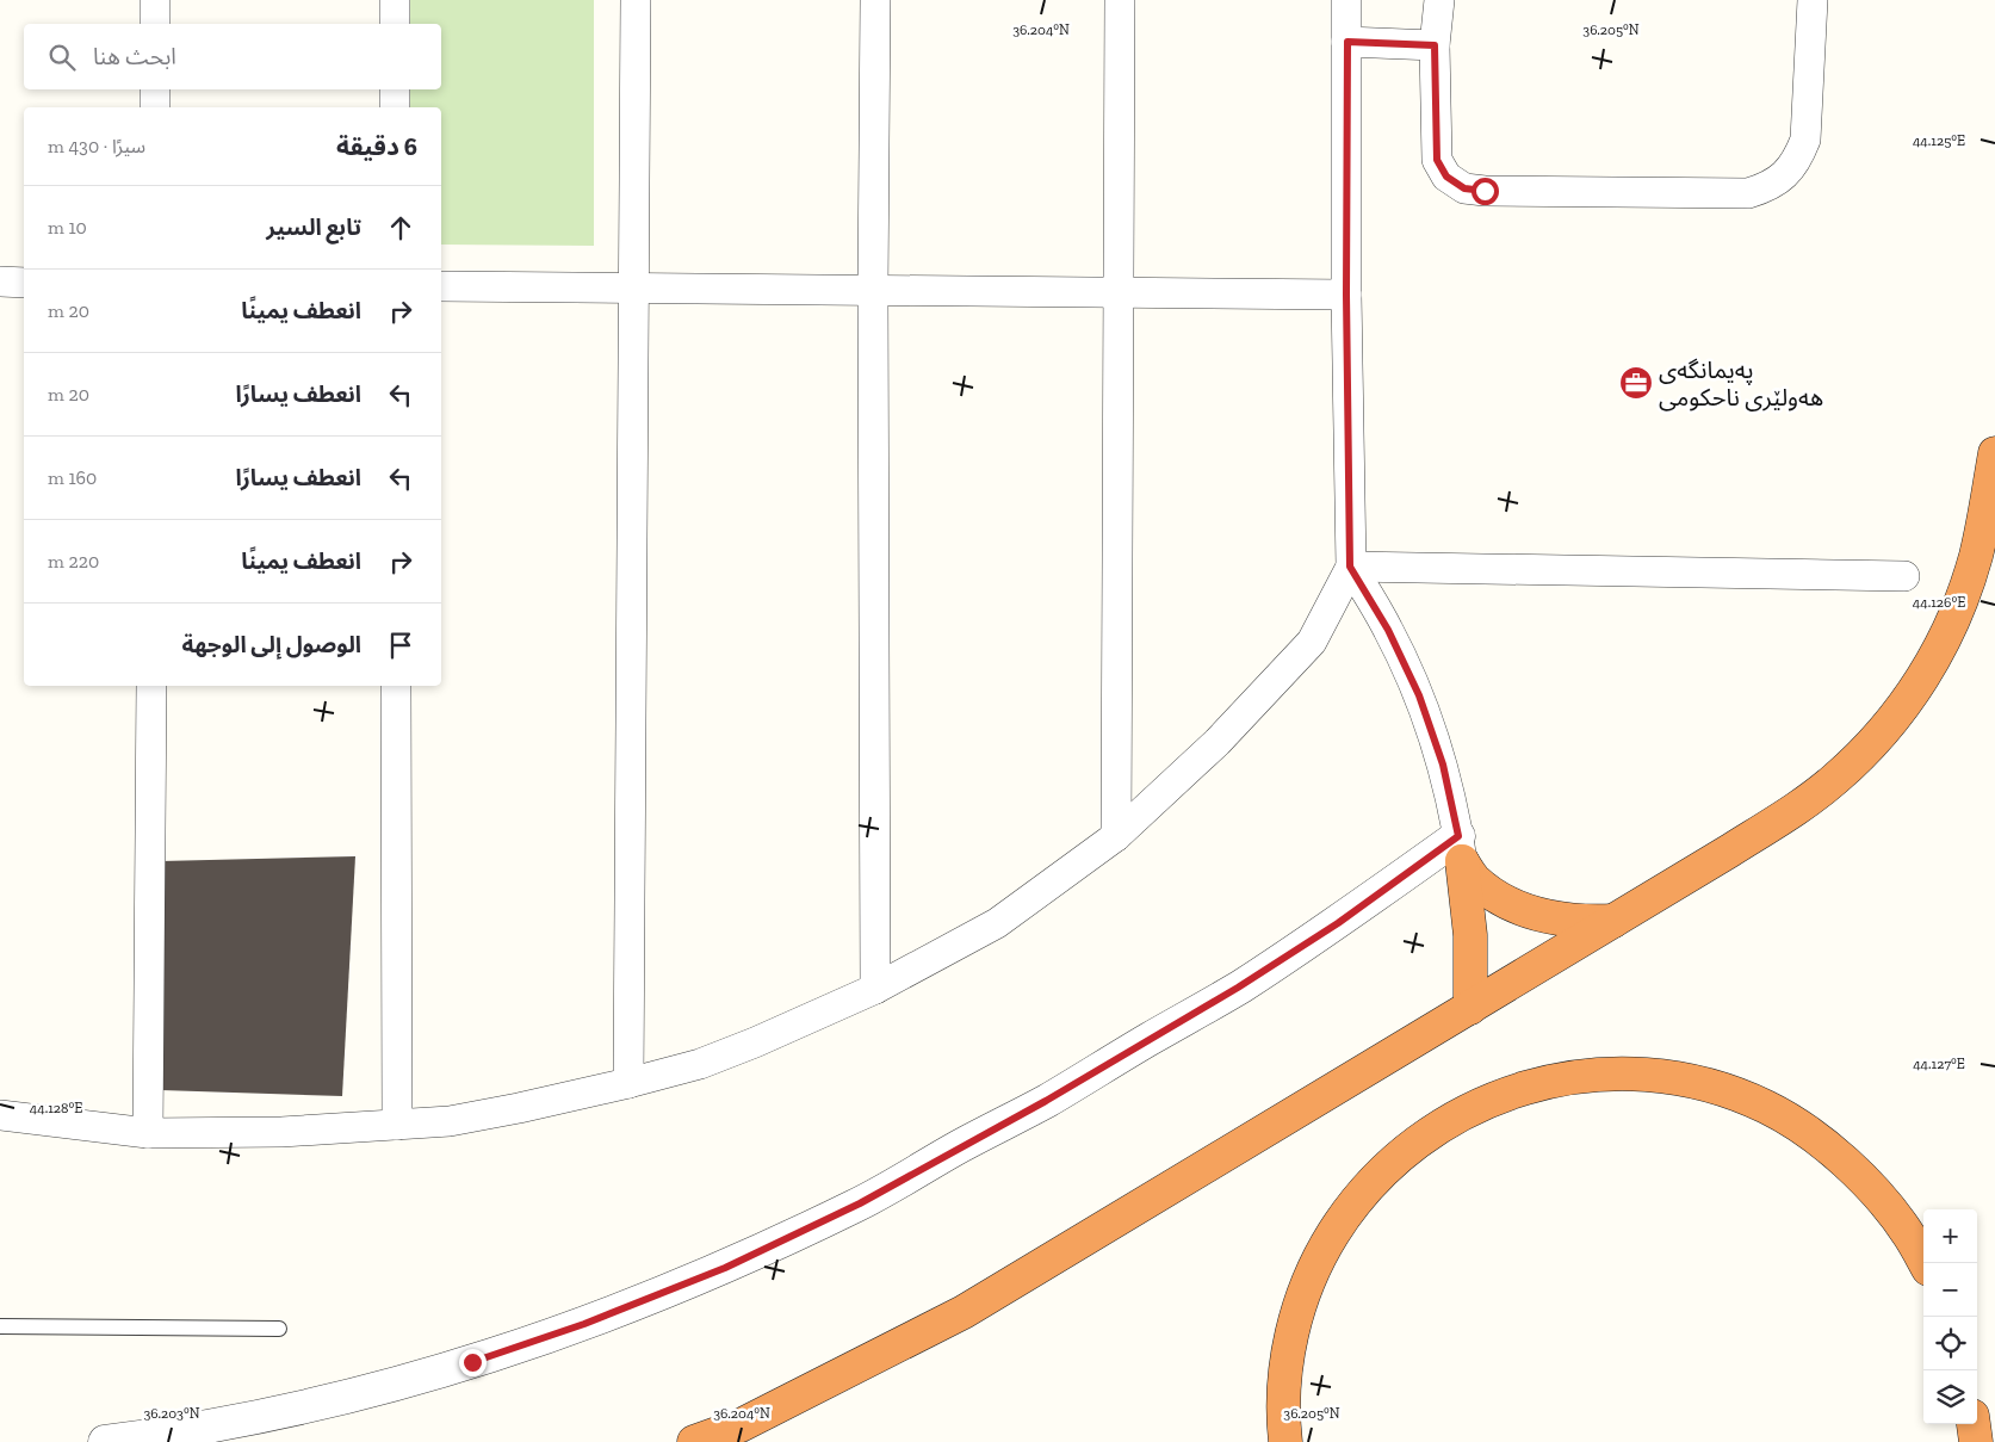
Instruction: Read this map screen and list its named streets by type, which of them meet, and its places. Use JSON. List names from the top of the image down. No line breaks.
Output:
{"places":{"office":["پەیمانگەی هەولێری ناحکومی"]},"page":{"search":"ابحث هنا","heading":["6 دقيقة","سيرًا · 430 m"],"list":[["تابع السير","10 m"],["انعطف يمينًا","20 m"],["انعطف يسارًا","20 m"],["انعطف يسارًا","160 m"],["انعطف يمينًا","220 m"],"الوصول إلى الوجهة"],"map_buttons":["+","−"]},"coordinates":["36.204°N","36.205°N","44.125°E","44.126°E","44.127°E","44.128°E","36.203°N"]}
